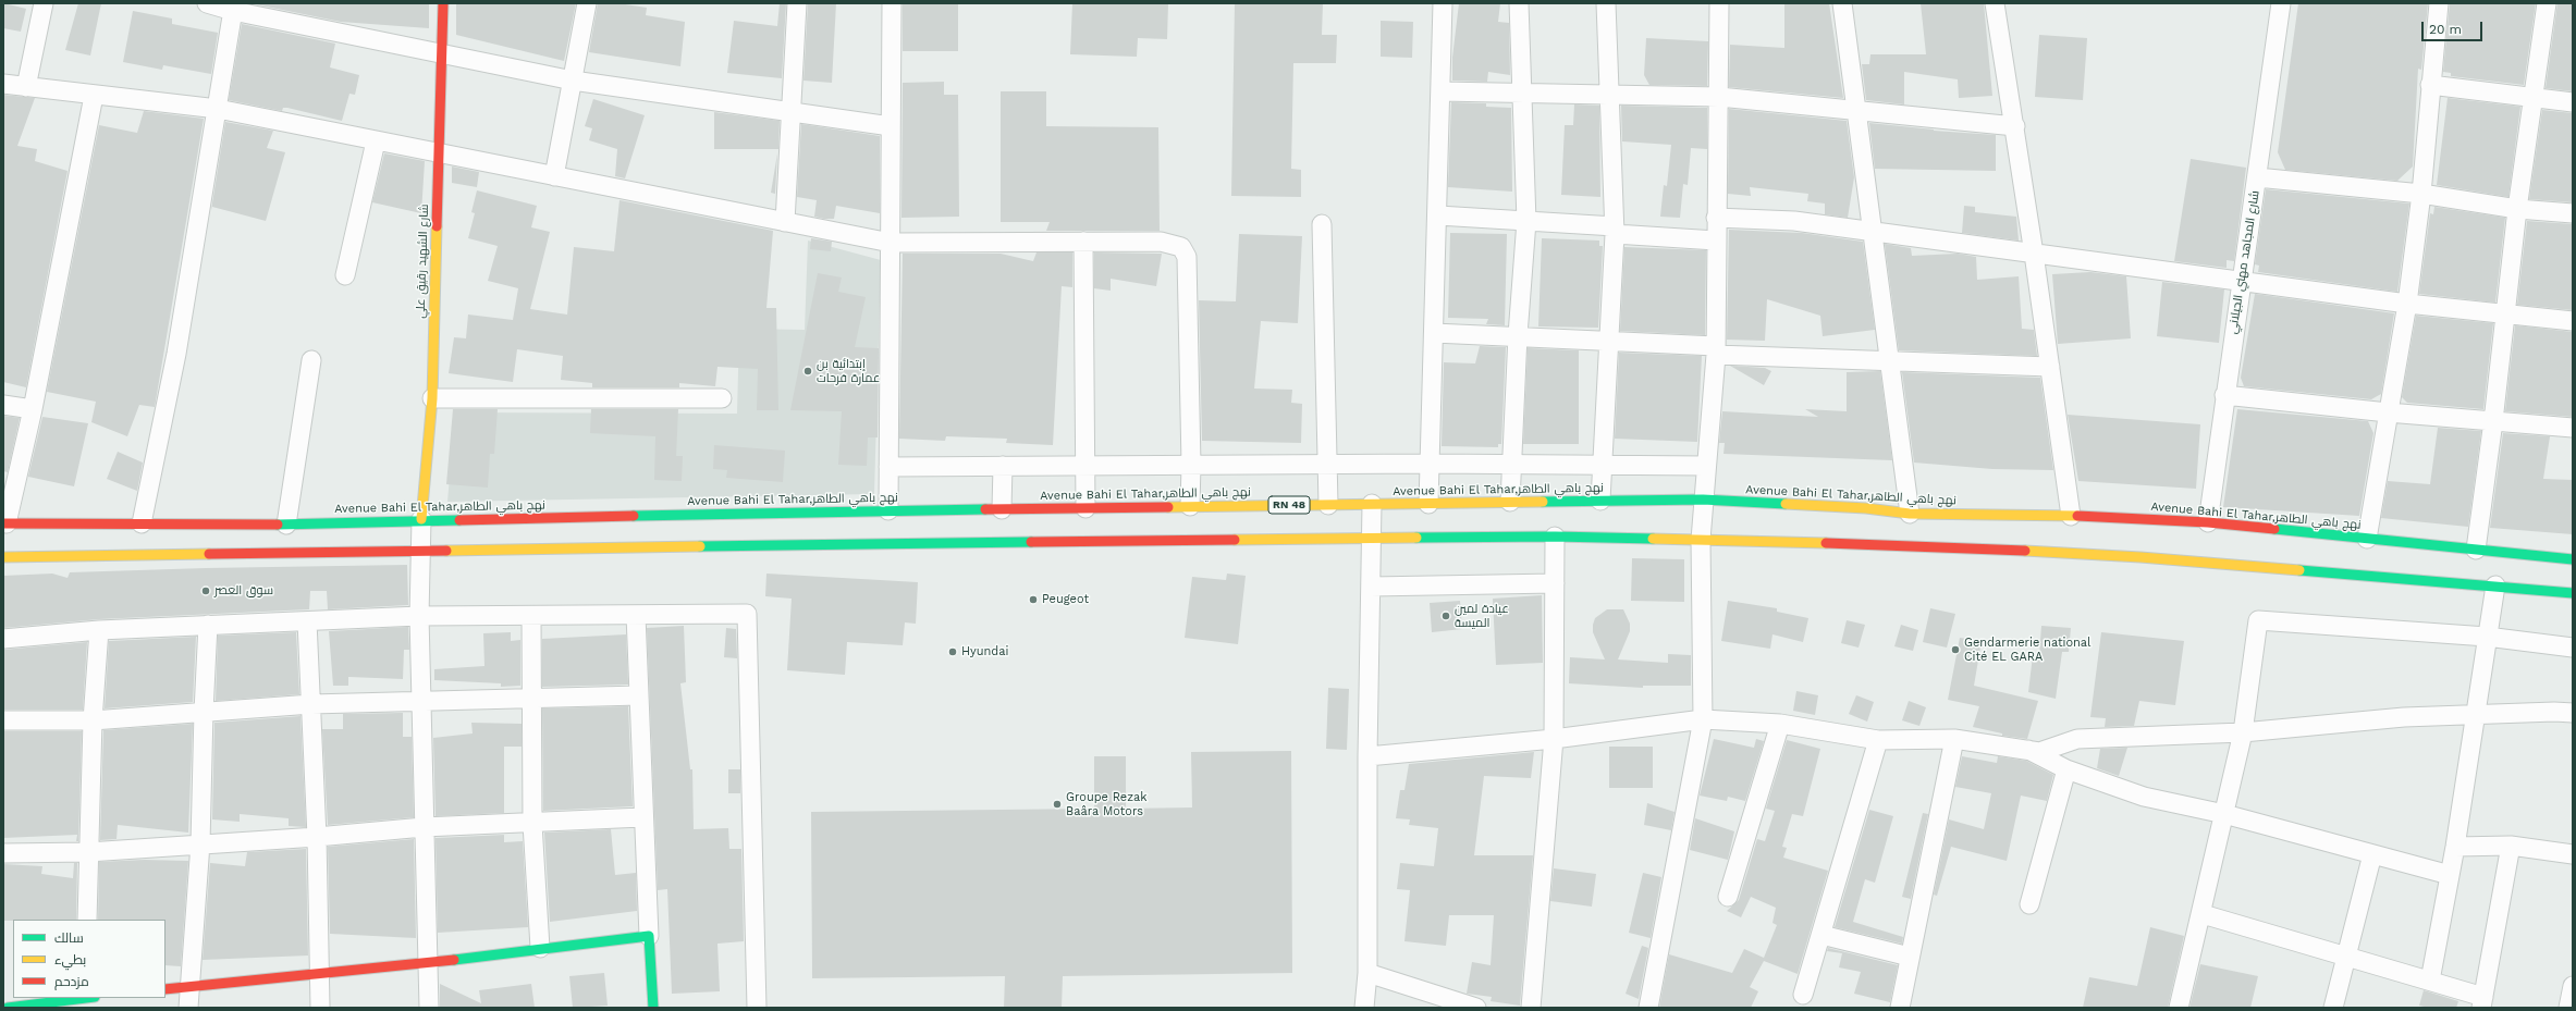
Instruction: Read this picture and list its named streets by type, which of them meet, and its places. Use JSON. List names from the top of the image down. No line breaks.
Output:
{"streets":{"main road":["شارع الشهيد رقيق علي","Avenue Bahi El Tahar,نهج باهي الطاهر","RN 48"],"street":["شارع المجاهد مهني الجيلاني"]},"crossings":[["شارع الشهيد رقيق علي","Avenue Bahi El Tahar,نهج باهي الطاهر"],["شارع المجاهد مهني الجيلاني","Avenue Bahi El Tahar,نهج باهي الطاهر"]],"places":["إبتدائية بن عمارة فرحات","سوق العصر","Peugeot","عيادة لمين الميسة","Gendarmerie national Cité EL GARA","Hyundai","Groupe Rezak Baâra Motors"],"legend":["سالك","بطيء","مزدحم"],"scale_bar":"20 m"}
